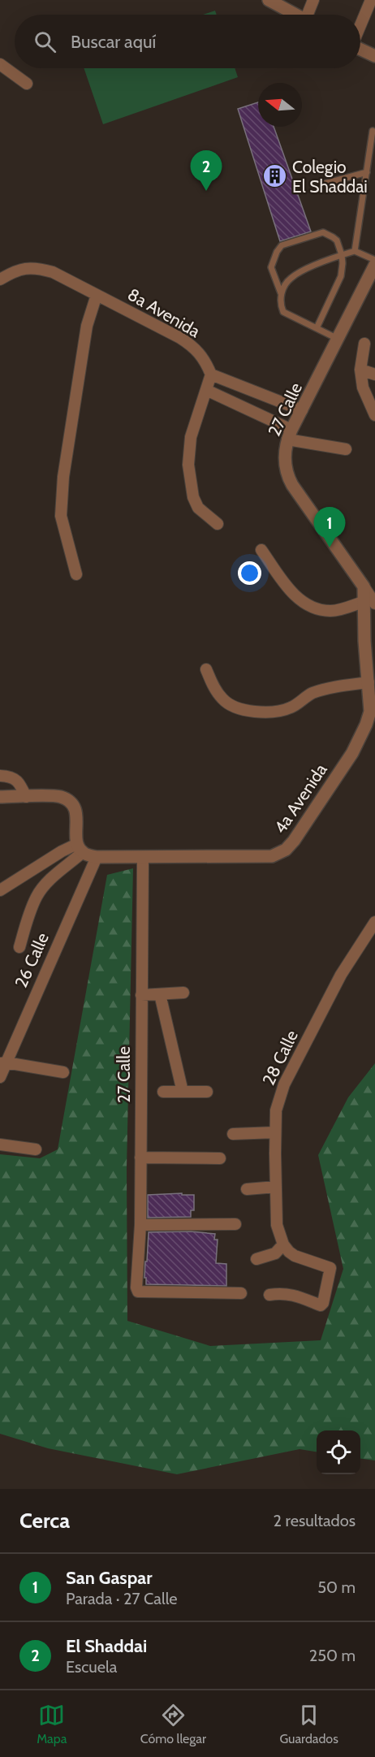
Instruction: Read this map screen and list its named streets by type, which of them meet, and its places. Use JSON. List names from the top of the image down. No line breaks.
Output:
{"streets":{"street":["8a Avenida","27 Calle","4a Avenida","26 Calle","28 Calle"]},"crossings":[["27 Calle","4a Avenida"],["4a Avenida","26 Calle"]],"places":{"building":["Colegio El Shaddai"]},"north":"left","page":{"search":"Buscar aquí","pins":["2","1"],"heading":["Cerca","2 resultados"],"list":[{"mark":"1","name":"San Gaspar","note":"Parada · 27 Calle","value":"50 m"},{"mark":"2","name":"El Shaddai","note":"Escuela","value":"250 m"}],"nav":["Mapa","Cómo llegar","Guardados"]}}
